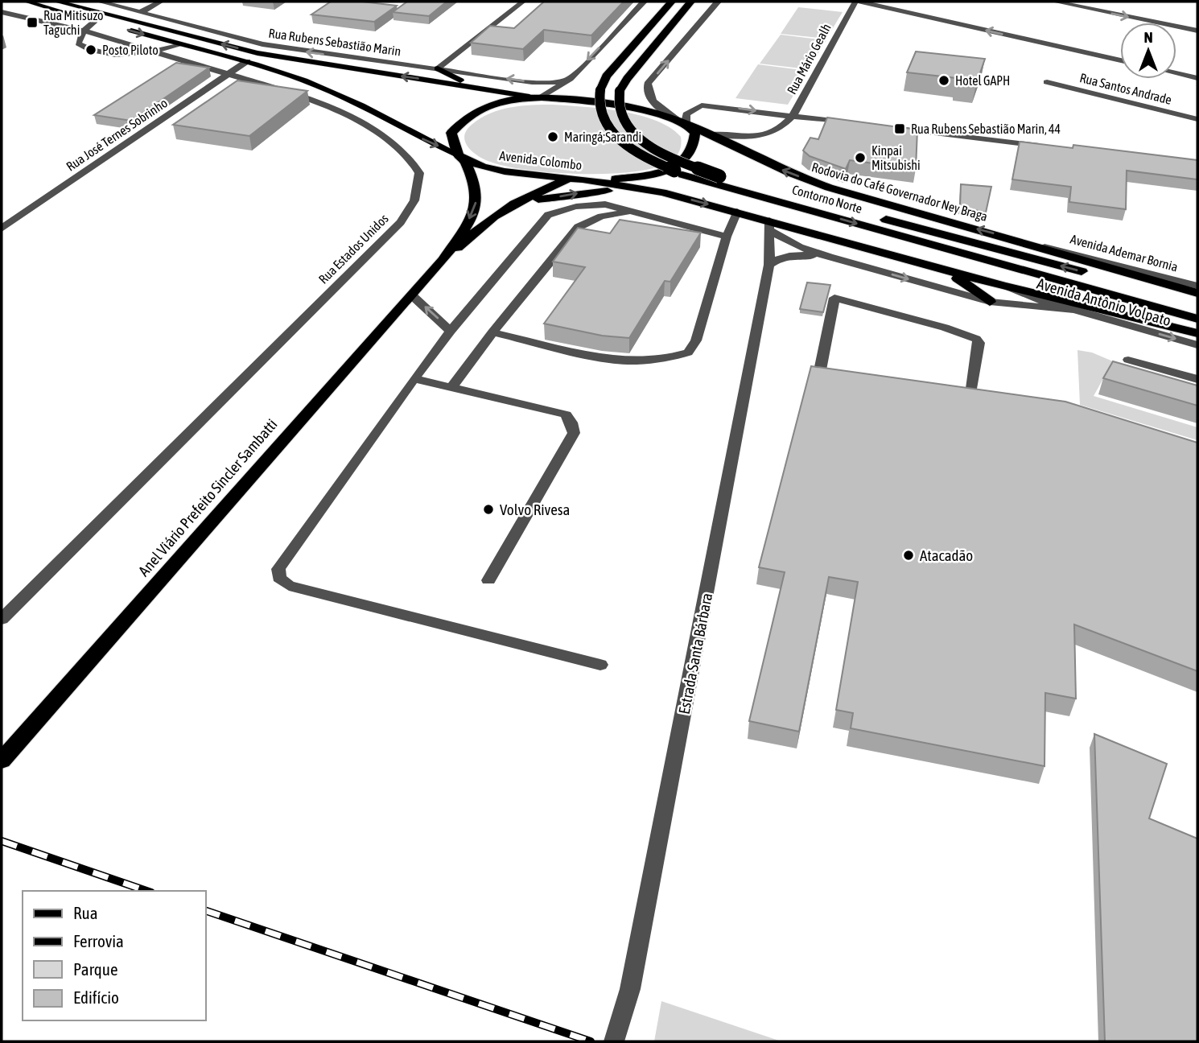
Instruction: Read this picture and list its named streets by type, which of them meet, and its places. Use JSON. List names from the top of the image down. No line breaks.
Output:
{"streets":{"highway":["Avenida Colombo","Rodovia do Café Governador Ney Braga","Contorno Norte","Anel Viário Prefeito Sincler Sambatti"],"street":["Rua Rubens Sebastião Marin","Rua Mário Gealh","Rua Santos Andrade","Rua José Ternes Sobrinho","Rua Estados Unidos","Avenida Ademar Bornia","Avenida Antônio Volpato","Estrada Santa Bárbara"]},"crossings":[["Rua Mário Gealh","Rodovia do Café Governador Ney Braga"],["Rua José Ternes Sobrinho","Avenida Colombo"],["Rua José Ternes Sobrinho","Rua Estados Unidos"],["Avenida Colombo","Avenida Antônio Volpato"],["Avenida Colombo","Anel Viário Prefeito Sincler Sambatti"],["Avenida Colombo","Estrada Santa Bárbara"],["Rodovia do Café Governador Ney Braga","Avenida Ademar Bornia"]],"one_way":["Rua Rubens Sebastião Marin","Rodovia do Café Governador Ney Braga"],"places":{"transit":["Rua Mitisuzo Taguchi","Rua Rubens Sebastião Marin, 44"],"other":["Posto Piloto","Hotel GAPH","Maringá;Sarandi","Kinpai Mitsubishi","Volvo Rivesa","Atacadão"]},"legend":["Rua","Ferrovia","Parque","Edifício"],"north":"top"}
